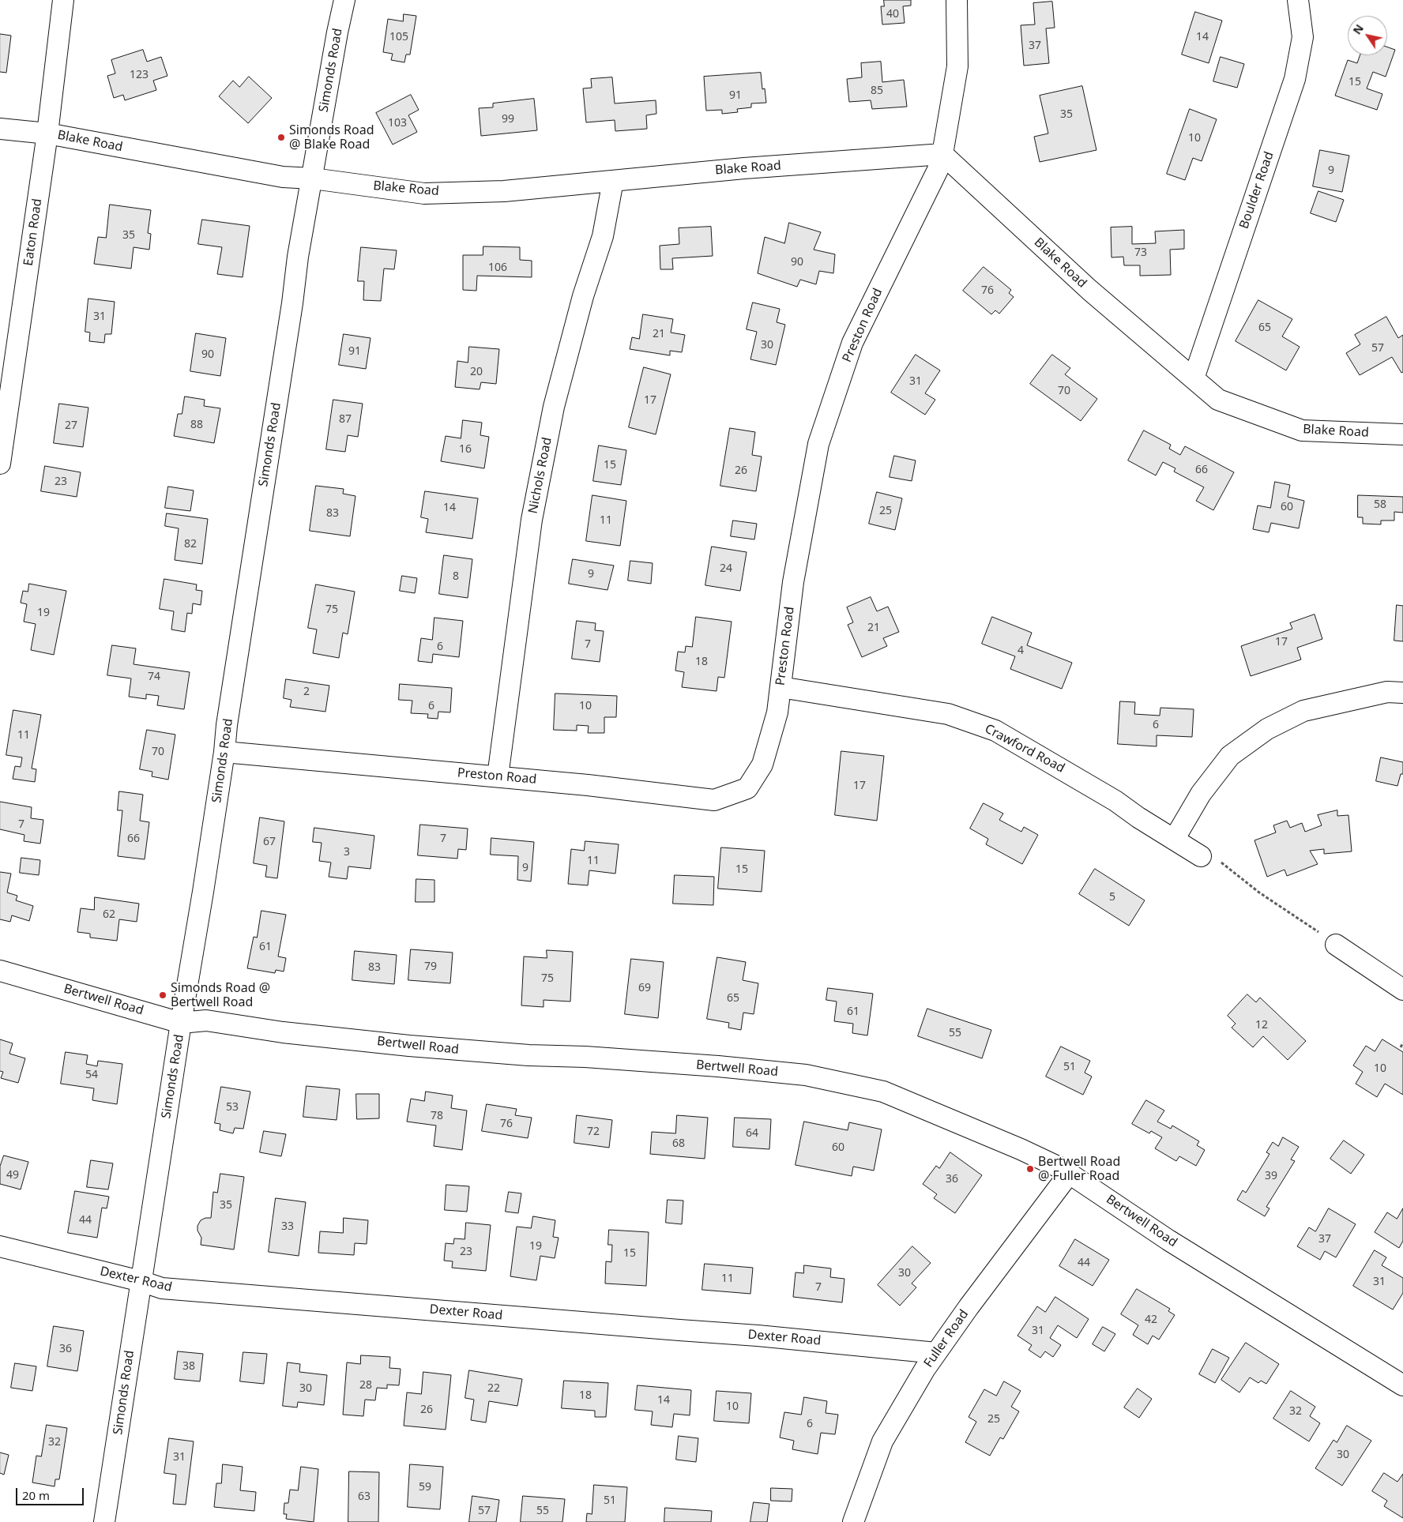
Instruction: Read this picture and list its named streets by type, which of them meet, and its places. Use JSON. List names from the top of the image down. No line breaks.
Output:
{"streets":{"street":["Simonds Road","Blake Road","Boulder Road","Eaton Road","Preston Road","Nichols Road","Crawford Road","Bertwell Road","Dexter Road","Fuller Road"]},"crossings":[["Simonds Road","Blake Road"],["Simonds Road","Preston Road"],["Simonds Road","Bertwell Road"],["Simonds Road","Dexter Road"],["Blake Road","Boulder Road"],["Blake Road","Eaton Road"],["Blake Road","Preston Road"],["Blake Road","Nichols Road"],["Preston Road","Nichols Road"],["Preston Road","Crawford Road"],["Bertwell Road","Fuller Road"],["Dexter Road","Fuller Road"]],"places":["Simonds Road @ Blake Road","Simonds Road @ Bertwell Road","Bertwell Road @ Fuller Road"],"house_numbers":["40","105","14","37","123","15","85","91","35","99","103","10","9","35","73","90","106","76","31","65","21","30","57","91","90","20","31","70","17","87","88","27","16","15","66","26","23","58","60","14","25","83","11","82","24","9","8","75","19","21","17","7","6","4","18","74","2","6","10","6","11","70","17","7","66","7","67","3","11","9","15","5","62","61","79","83","75","69","65","61","12","55","51","10","54","53","78","76","72","64","68","60","49","39","36","35","44","33","37","19","23","15","44","30","11","31","7","42","31","36","38","28","30","22","18","14","10","26","32","25","6","32","30","31","59","63","51","57","55"],"scale_bar":"20 m","north":"top left"}
